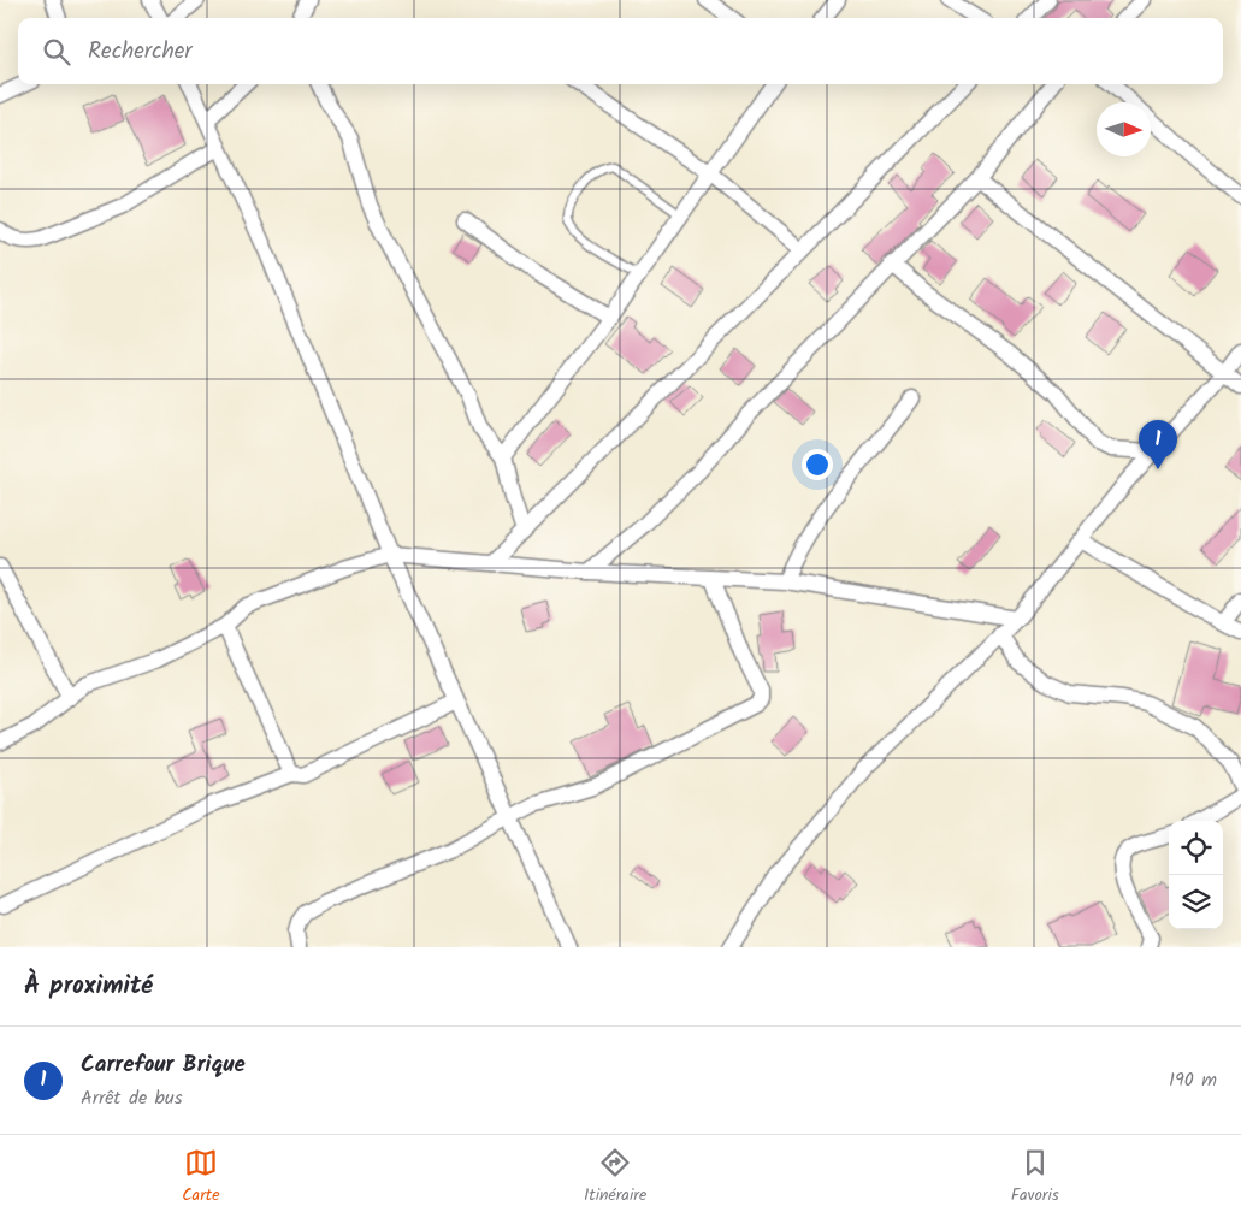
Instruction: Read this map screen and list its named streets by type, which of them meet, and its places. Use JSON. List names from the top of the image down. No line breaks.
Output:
{"north":"right","page":{"search":"Rechercher","pins":"1","heading":"À proximité","list":[{"mark":"1","name":"Carrefour Brique","note":"Arrêt de bus","value":"190 m"}],"nav":["Carte","Itinéraire","Favoris"]}}
